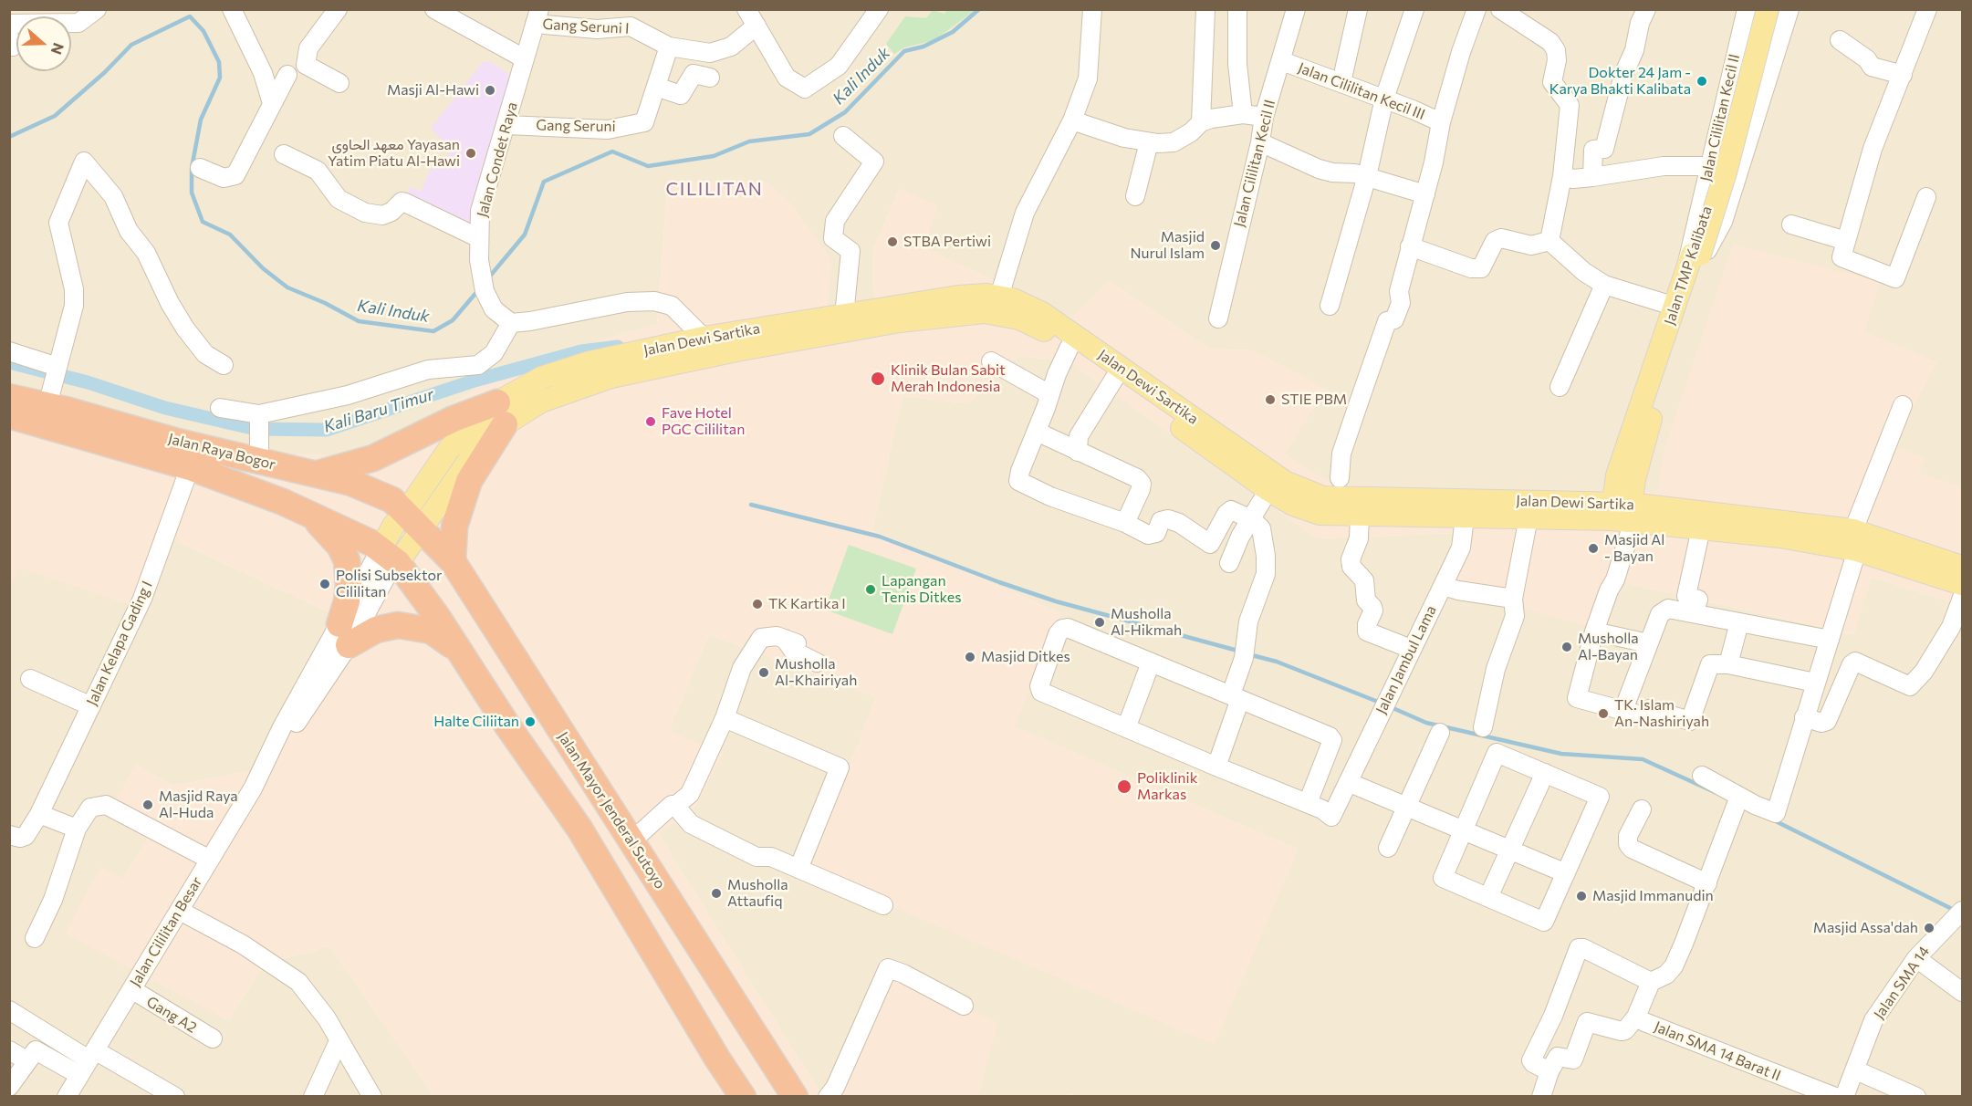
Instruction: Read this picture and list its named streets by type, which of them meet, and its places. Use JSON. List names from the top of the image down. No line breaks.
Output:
{"streets":{"highway":["Jalan Raya Bogor","Jalan Mayor Jenderal Sutoyo"],"main road":["Jalan TMP Kalibata","Jalan Dewi Sartika","Jalan Cililitan Besar"],"street":["Gang Seruni I","Jalan Cililitan Kecil III","Jalan Cililitan Kecil II","Gang Seruni","Jalan Condet Raya","Jalan Kelapa Gading I","Jalan Jambul Lama","Jalan SMA 14","Gang A2","Jalan SMA 14 Barat II"]},"crossings":[["Gang Seruni I","Jalan Condet Raya"],["Jalan Cililitan Kecil III","Jalan Cililitan Kecil II"],["Jalan Cililitan Kecil II","Jalan TMP Kalibata"],["Gang Seruni","Jalan Condet Raya"],["Jalan TMP Kalibata","Jalan Dewi Sartika"],["Jalan Dewi Sartika","Jalan Raya Bogor"],["Jalan Dewi Sartika","Jalan Jambul Lama"],["Jalan Dewi Sartika","Jalan Mayor Jenderal Sutoyo"],["Jalan Dewi Sartika","Jalan Cililitan Besar"],["Jalan Raya Bogor","Jalan Kelapa Gading I"],["Jalan Raya Bogor","Jalan Mayor Jenderal Sutoyo"],["Jalan Raya Bogor","Jalan Cililitan Besar"],["Jalan Mayor Jenderal Sutoyo","Jalan Cililitan Besar"],["Jalan Cililitan Besar","Gang A2"]],"districts":["CILILITAN"],"water":["Kali Induk","Kali Baru Timur"],"places":["Dokter 24 Jam - Karya Bhakti Kalibata","Masji Al-Hawi","معهد الحاوي Yayasan Yatim Piatu Al-Hawi","STBA Pertiwi","Masjid Nurul Islam","Klinik Bulan Sabit Merah Indonesia","STIE PBM","Fave Hotel PGC Cililitan","Masjid Al - Bayan","Polisi Subsektor Cililitan","Lapangan Tenis Ditkes","TK Kartika I","Musholla Al-Hikmah","Musholla Al-Bayan","Masjid Ditkes","Musholla Al-Khairiyah","TK. Islam An-Nashiriyah","Halte Ciliitan","Poliklinik Markas","Masjid Raya Al-Huda","Musholla Attaufiq","Masjid Immanudin","Masjid Assa'dah"],"north":"right"}
